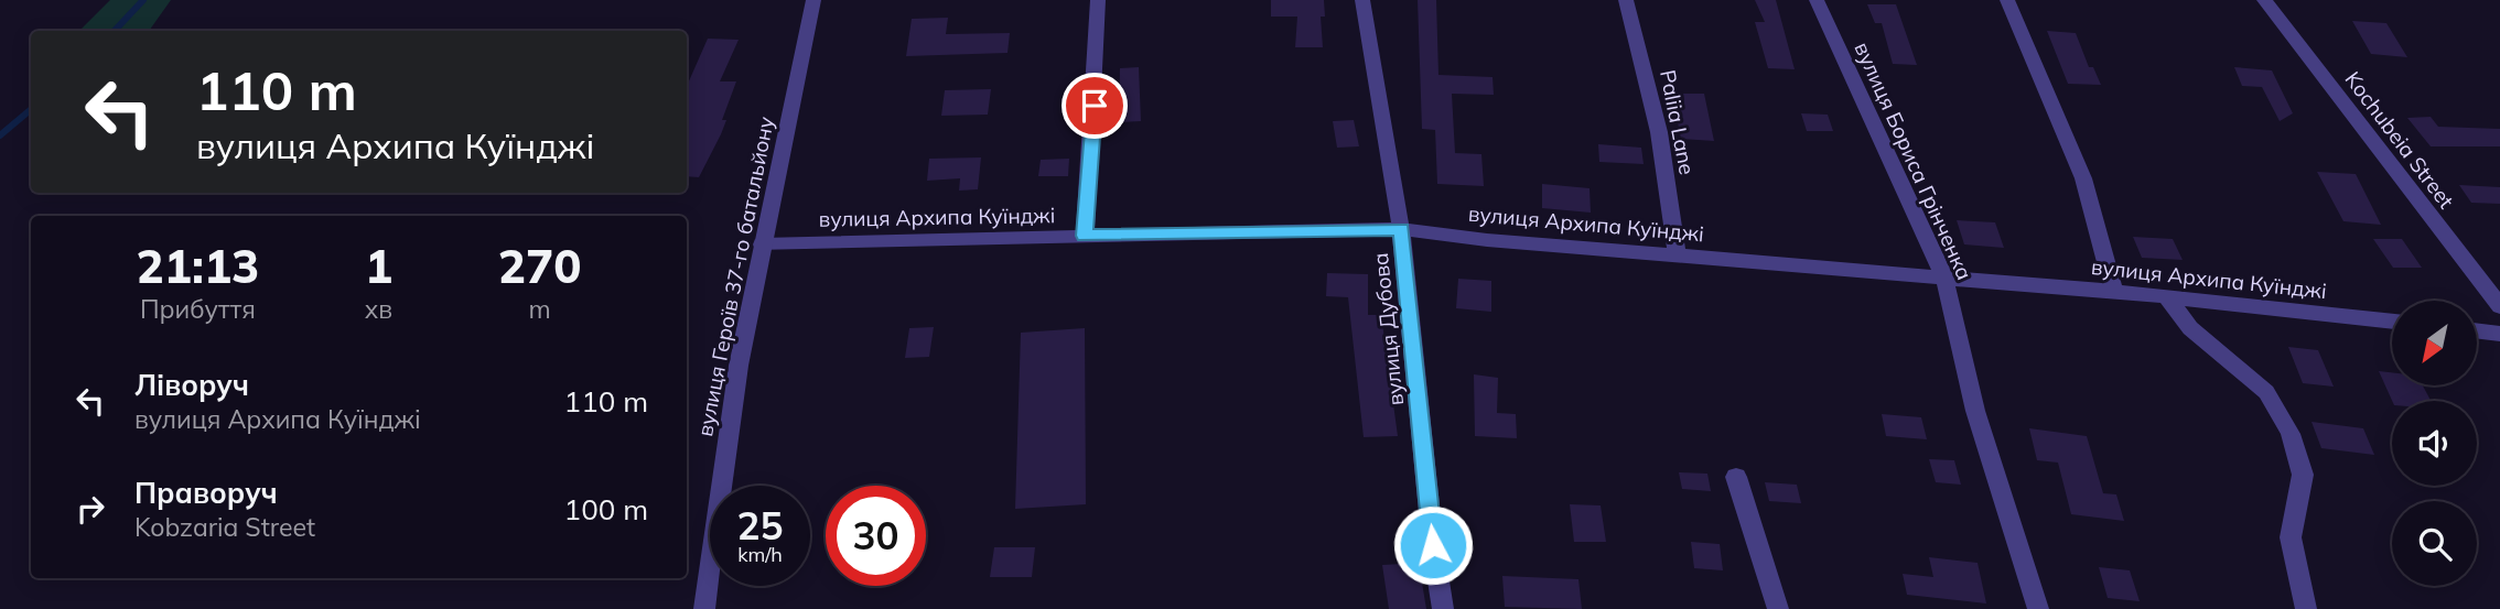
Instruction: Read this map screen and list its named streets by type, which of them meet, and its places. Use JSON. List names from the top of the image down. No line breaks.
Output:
{"streets":{"street":["Paliia Lane","Kochubeia Street","вулиця Бориса Грінченка","вулиця Архипа Куїнджі","вулиця Героїв 37-го батальйону","вулиця Дубова"]},"crossings":[["Paliia Lane","вулиця Архипа Куїнджі"],["вулиця Бориса Грінченка","вулиця Архипа Куїнджі"],["вулиця Архипа Куїнджі","вулиця Героїв 37-го батальйону"],["вулиця Архипа Куїнджі","вулиця Дубова"]],"north":"bottom left","page":{"turn":["110 m","вулиця Архипа Куїнджі"],"eta":["21:13","Прибуття","1","хв","270","m"],"list":[{"name":"Ліворуч","note":"вулиця Архипа Куїнджі","value":"110 m"},{"name":"Праворуч","note":"Kobzaria Street","value":"100 m"}],"speed":"25 km/h","limit":"30"}}
